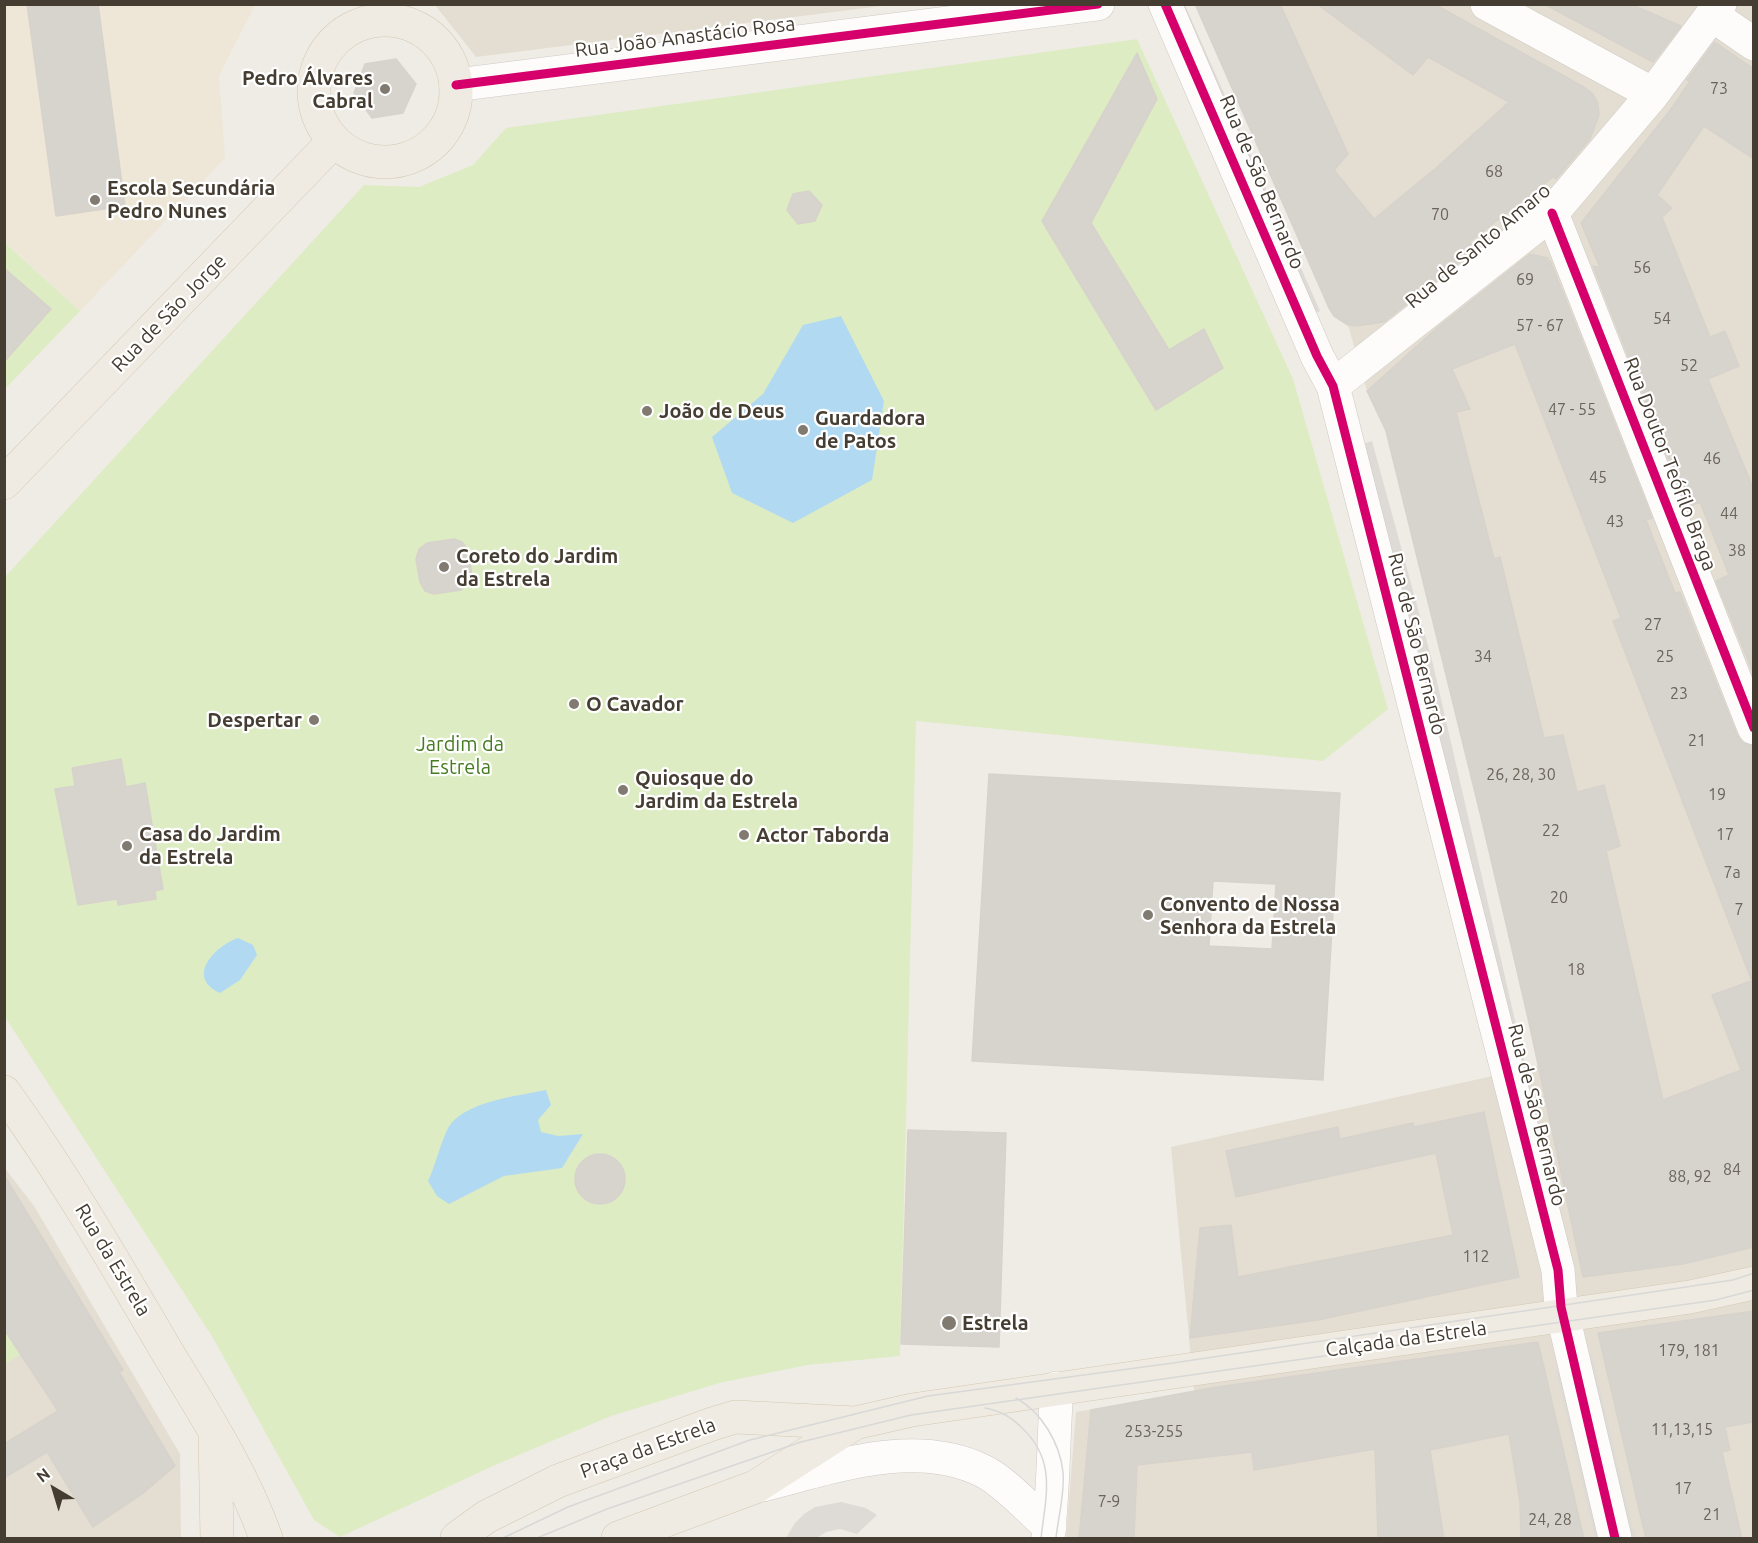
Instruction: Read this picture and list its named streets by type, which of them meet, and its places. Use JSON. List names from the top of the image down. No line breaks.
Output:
{"streets":{"main road":["Rua de São Jorge","Rua da Estrela","Calçada da Estrela","Praça da Estrela"],"street":["Rua João Anastácio Rosa","Rua de São Bernardo","Rua de Santo Amaro","Rua Doutor Teófilo Braga"]},"crossings":[["Rua João Anastácio Rosa","Rua de São Jorge"],["Rua de São Bernardo","Rua de Santo Amaro"],["Rua de São Bernardo","Calçada da Estrela"],["Rua de Santo Amaro","Rua Doutor Teófilo Braga"],["Calçada da Estrela","Praça da Estrela"]],"parks":["Jardim da Estrela"],"places":["Pedro Álvares Cabral","Escola Secundária Pedro Nunes","João de Deus","Guardadora de Patos","Coreto do Jardim da Estrela","O Cavador","Despertar","Quiosque do Jardim da Estrela","Actor Taborda","Casa do Jardim da Estrela","Convento de Nossa Senhora da Estrela","Estrela"],"house_numbers":["73","68","70","56","69","54","57 - 67","52","47 - 55","46","45","44","43","38","27","34","25","23","21","26, 28, 30","19","22","17","7a","20","7","18","84","88, 92","112","179, 181","11,13,15","253-255","17","7-9","21","24, 28"],"north":"top left"}
